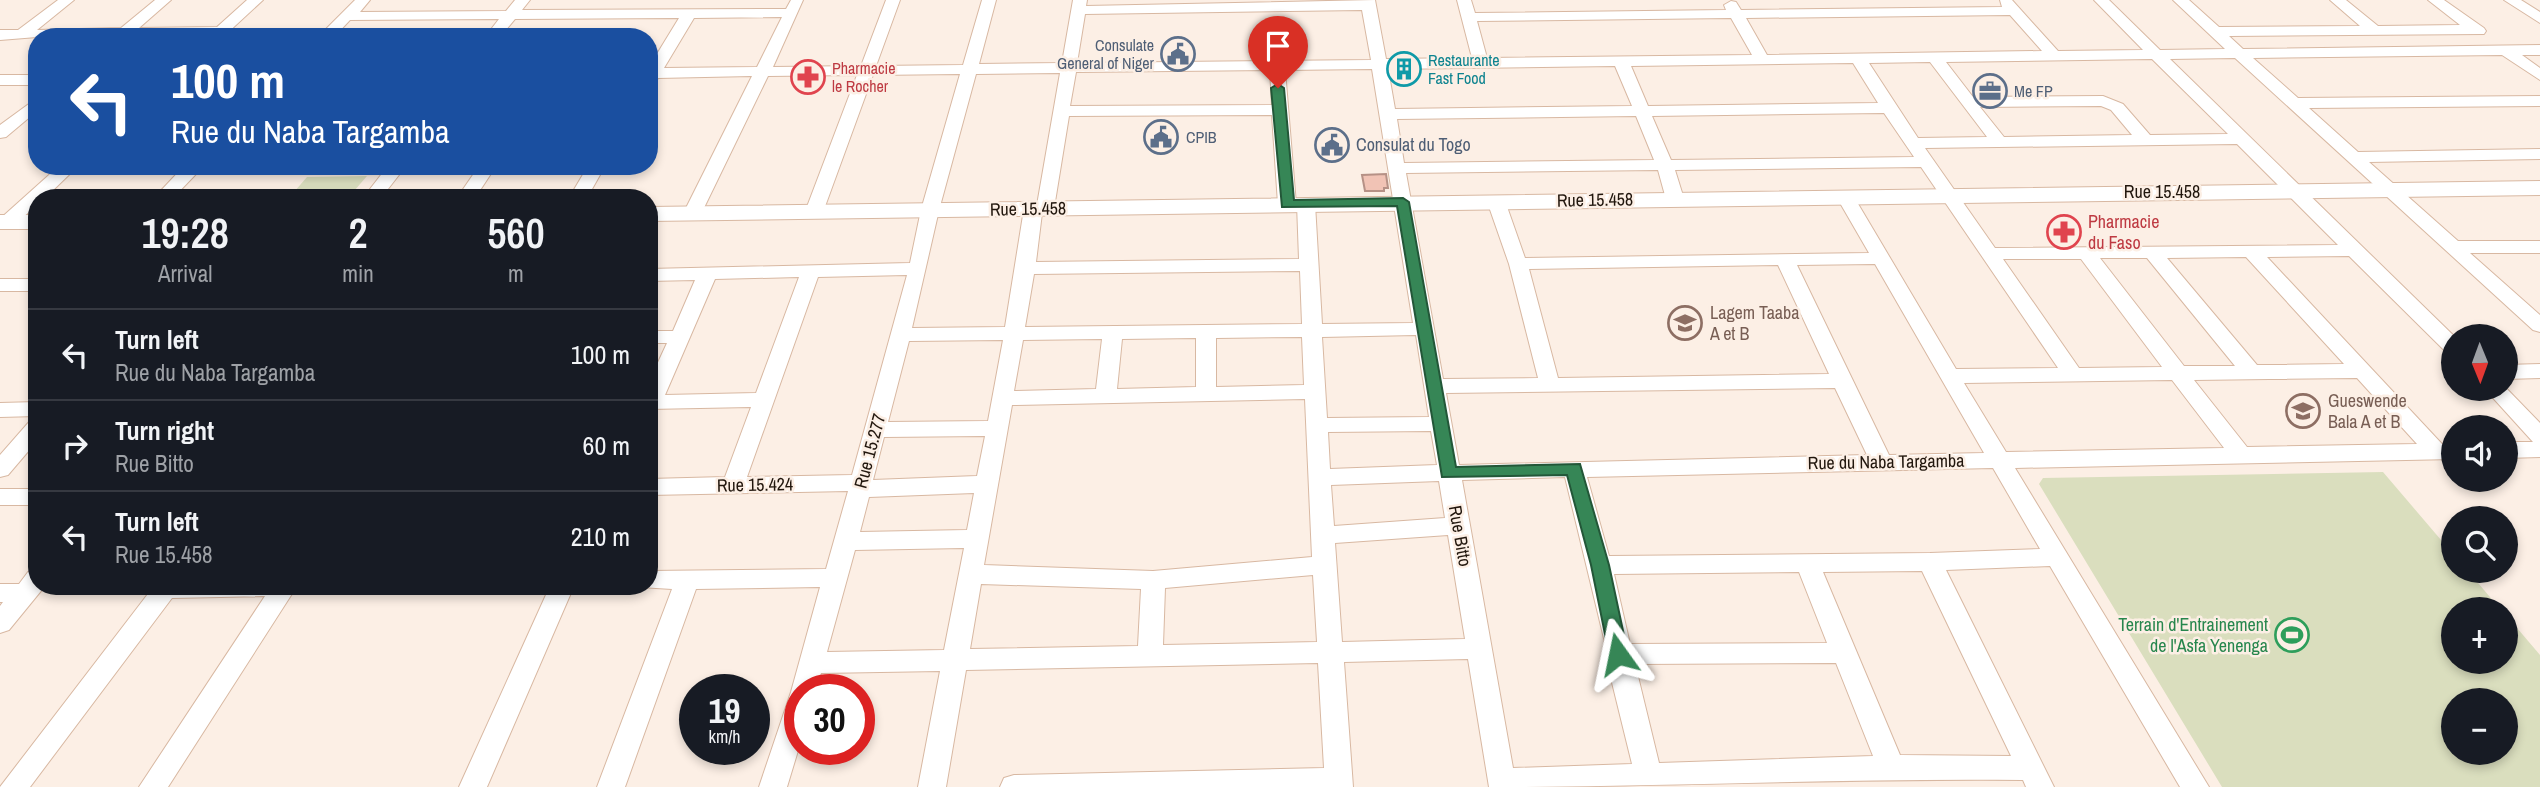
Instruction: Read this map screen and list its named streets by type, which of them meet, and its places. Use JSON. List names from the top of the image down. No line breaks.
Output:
{"streets":{"main road":["Rue 15.458"],"street":["Rue 15.277","Rue du Naba Targamba","Rue 15.424","Rue Bitto"]},"crossings":[["Rue 15.458","Rue 15.277"],["Rue 15.458","Rue Bitto"],["Rue 15.277","Rue 15.424"],["Rue du Naba Targamba","Rue Bitto"]],"places":{"public building":["Consulate General of Niger","CPIB","Consulat du Togo"],"building":["Restaurante Fast Food"],"pharmacy":["Pharmacie le Rocher","Pharmacie du Faso"],"office":["Me FP"],"school or university":["Lagem Taaba A et B","Gueswende Bala A et B"],"sports":["Terrain d'Entrainement de l'Asfa Yenenga"]},"north":"bottom","page":{"turn":["100 m","Rue du Naba Targamba"],"eta":["19:28","Arrival","2","min","560","m"],"list":[{"name":"Turn left","note":"Rue du Naba Targamba","value":"100 m"},{"name":"Turn right","note":"Rue Bitto","value":"60 m"},{"name":"Turn left","note":"Rue 15.458","value":"210 m"}],"map_buttons":["+","−"],"speed":"19 km/h","limit":"30"}}
